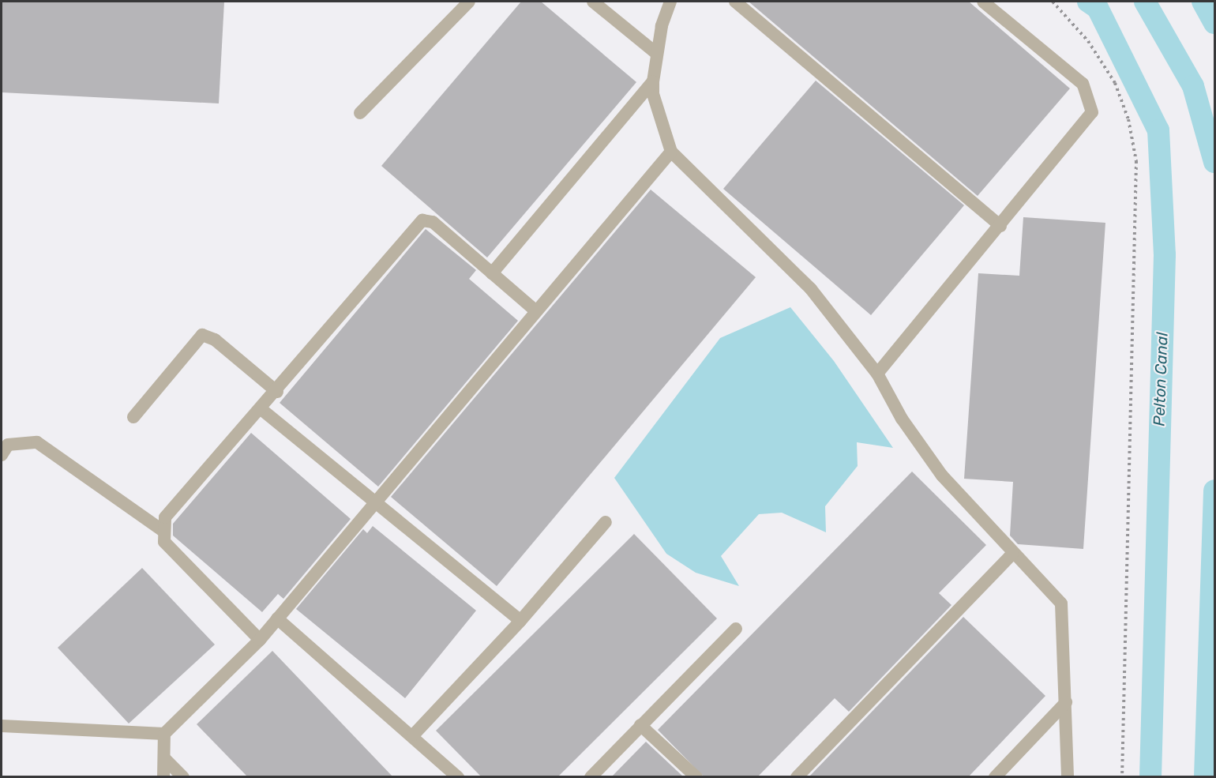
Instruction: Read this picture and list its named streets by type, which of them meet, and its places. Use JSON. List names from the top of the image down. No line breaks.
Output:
{"water":["Pelton Canal"]}
